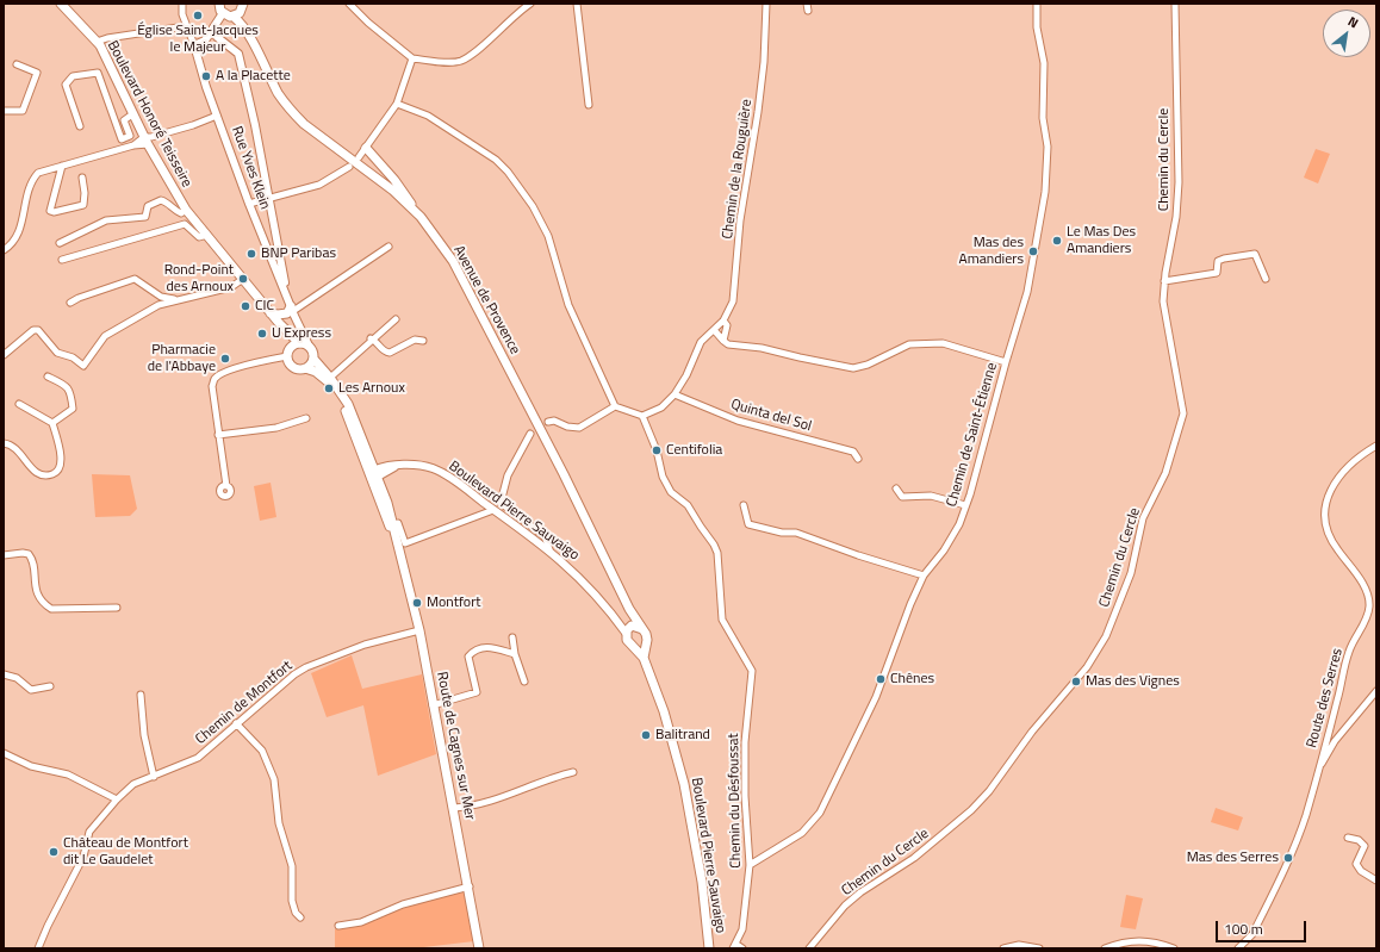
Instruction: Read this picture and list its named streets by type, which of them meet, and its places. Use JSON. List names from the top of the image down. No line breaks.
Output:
{"streets":{"main road":["Boulevard Honoré Teisseire","Avenue de Provence","Boulevard Pierre Sauvaigo","Route de Cagnes sur Mer"],"street":["Chemin du Cercle","Rue Yves Klein","Chemin de la Rouguière","Quinta del Sol","Chemin de Saint-Étienne","Route des Serres","Chemin de Montfort","Chemin du Désfoussat"]},"crossings":[["Boulevard Honoré Teisseire","Route de Cagnes sur Mer"],["Chemin de la Rouguière","Quinta del Sol"],["Chemin de la Rouguière","Chemin du Désfoussat"],["Avenue de Provence","Boulevard Pierre Sauvaigo"],["Chemin de Saint-Étienne","Chemin du Désfoussat"],["Boulevard Pierre Sauvaigo","Route de Cagnes sur Mer"],["Chemin de Montfort","Route de Cagnes sur Mer"]],"places":["Église Saint-Jacques le Majeur","A la Placette","Le Mas Des Amandiers","Mas des Amandiers","BNP Paribas","Rond-Point des Arnoux","CIC","U Express","Pharmacie de l'Abbaye","Les Arnoux","Centifolia","Montfort","Chênes","Mas des Vignes","Balitrand","Château de Montfort dit Le Gaudelet","Mas des Serres"],"scale_bar":"100 m","north":"top right"}
